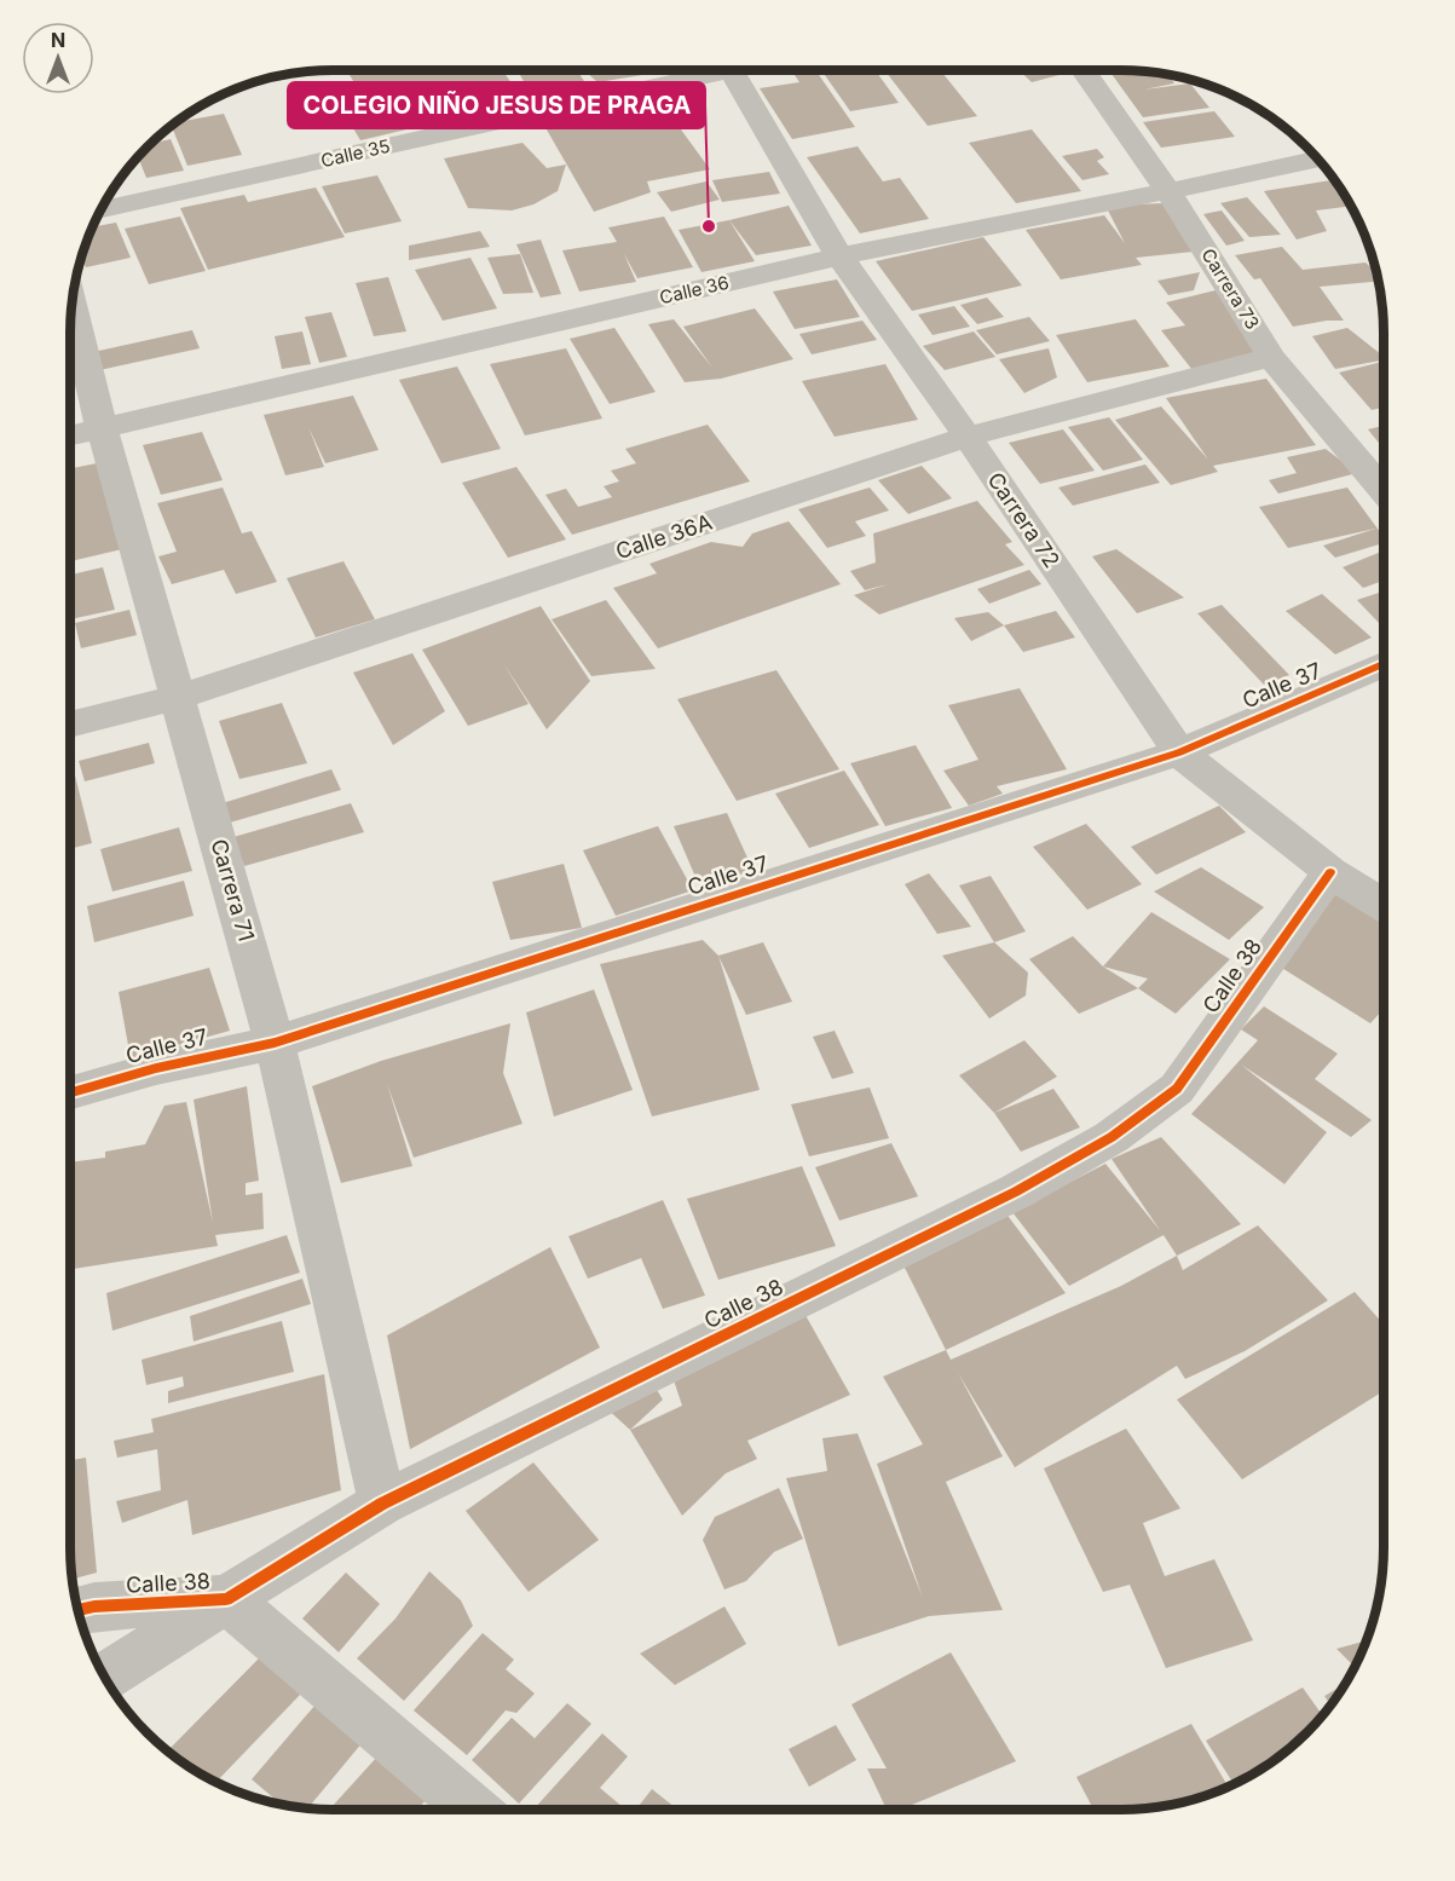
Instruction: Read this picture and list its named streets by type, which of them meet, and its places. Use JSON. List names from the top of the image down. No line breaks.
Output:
{"streets":{"street":["Calle 35","Carrera 73","Calle 36","Carrera 72","Calle 36A","Calle 37","Carrera 71","Calle 38"]},"crossings":[["Carrera 73","Calle 36"],["Carrera 73","Calle 36A"],["Calle 36","Carrera 72"],["Calle 36","Carrera 71"],["Carrera 72","Calle 36A"],["Carrera 72","Calle 37"],["Carrera 72","Calle 38"],["Calle 36A","Carrera 71"],["Calle 37","Carrera 71"],["Carrera 71","Calle 38"]],"places":["COLEGIO NIÑO JESUS DE PRAGA"],"north":"top"}
